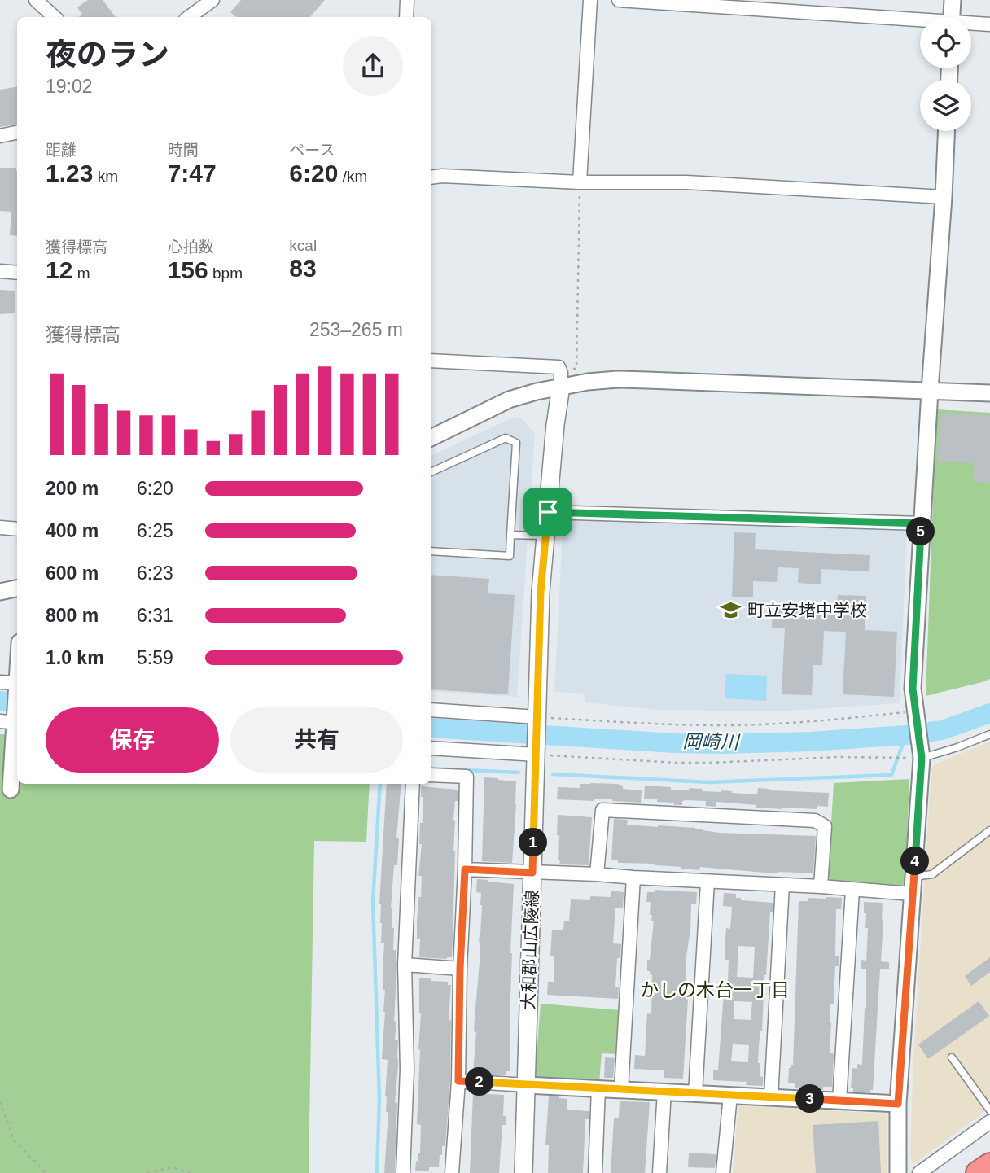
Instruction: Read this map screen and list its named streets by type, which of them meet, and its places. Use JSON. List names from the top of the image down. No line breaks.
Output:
{"streets":{"main road":["大和郡山広陵線"]},"districts":["かしの木台一丁目"],"water":["岡崎川"],"places":{"school or university":["町立安堵中学校"]},"page":{"heading":["夜のラン","19:02"],"stats":[["距離","1.23 km"],["時間","7:47"],["ペース","6:20 /km"],["獲得標高","12 m"],["心拍数","156 bpm"],["kcal","83"]],"chart":["獲得標高","253–265 m"],"list":[{"name":"200 m","note":"6:20"},{"name":"400 m","note":"6:25"},{"name":"600 m","note":"6:23"},{"name":"800 m","note":"6:31"},{"name":"1.0 km","note":"5:59"}],"pins":["5","1","4","2","3"],"buttons":["保存","共有"]}}
